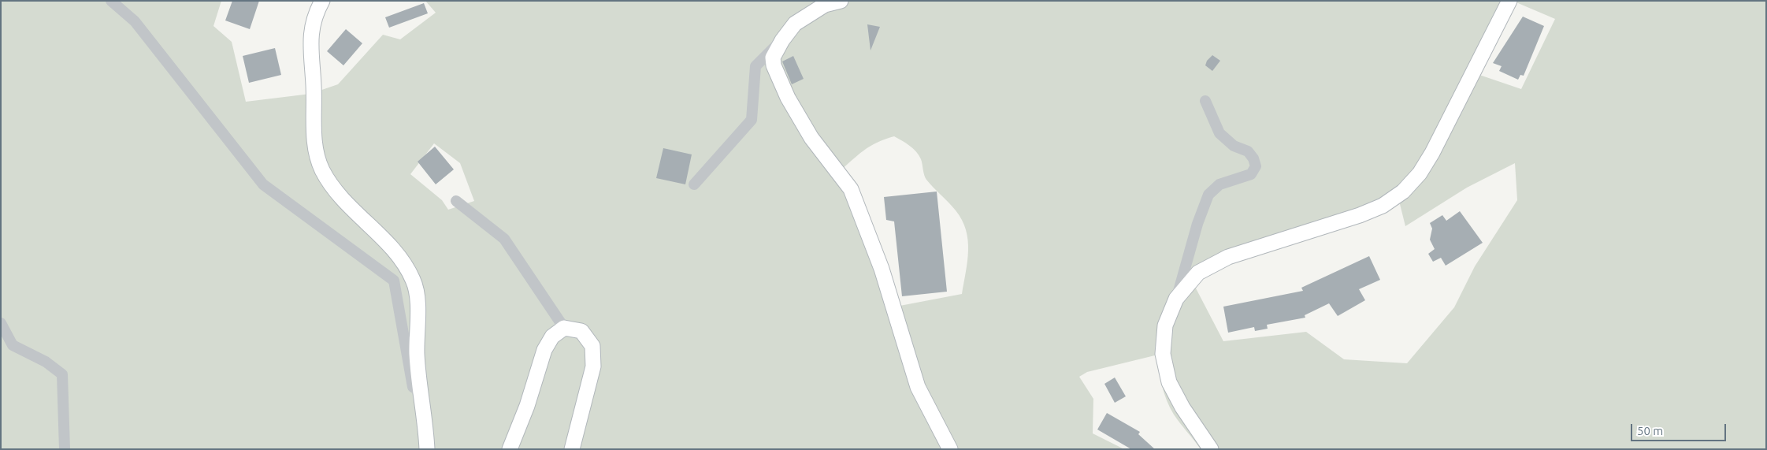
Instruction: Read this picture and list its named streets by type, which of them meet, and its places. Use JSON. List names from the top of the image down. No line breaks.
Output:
{"scale_bar":"50 m"}
